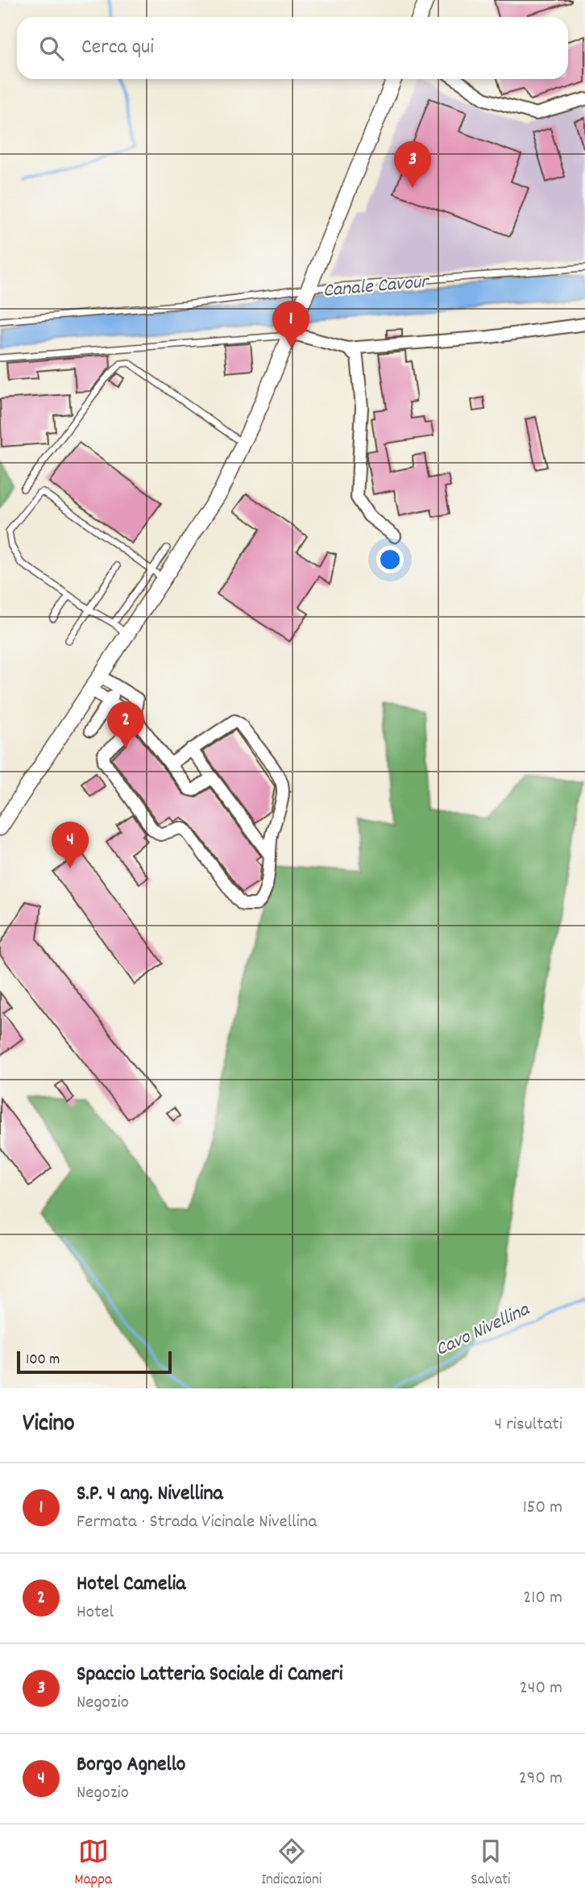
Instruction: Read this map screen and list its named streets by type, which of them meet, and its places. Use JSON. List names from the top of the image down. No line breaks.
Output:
{"water":["Canale Cavour","Cavo Nivellina"],"scale_bar":"100 m","page":{"search":"Cerca qui","pins":["3","1","2","4"],"scale":"100 m","heading":["Vicino","4 risultati"],"list":[{"mark":"1","name":"S.P. 4 ang. Nivellina","note":"Fermata · Strada Vicinale Nivellina","value":"150 m"},{"mark":"2","name":"Hotel Camelia","note":"Hotel","value":"210 m"},{"mark":"3","name":"Spaccio Latteria Sociale di Cameri","note":"Negozio","value":"240 m"},{"mark":"4","name":"Borgo Agnello","note":"Negozio","value":"290 m"}],"nav":["Mappa","Indicazioni","Salvati"]}}
